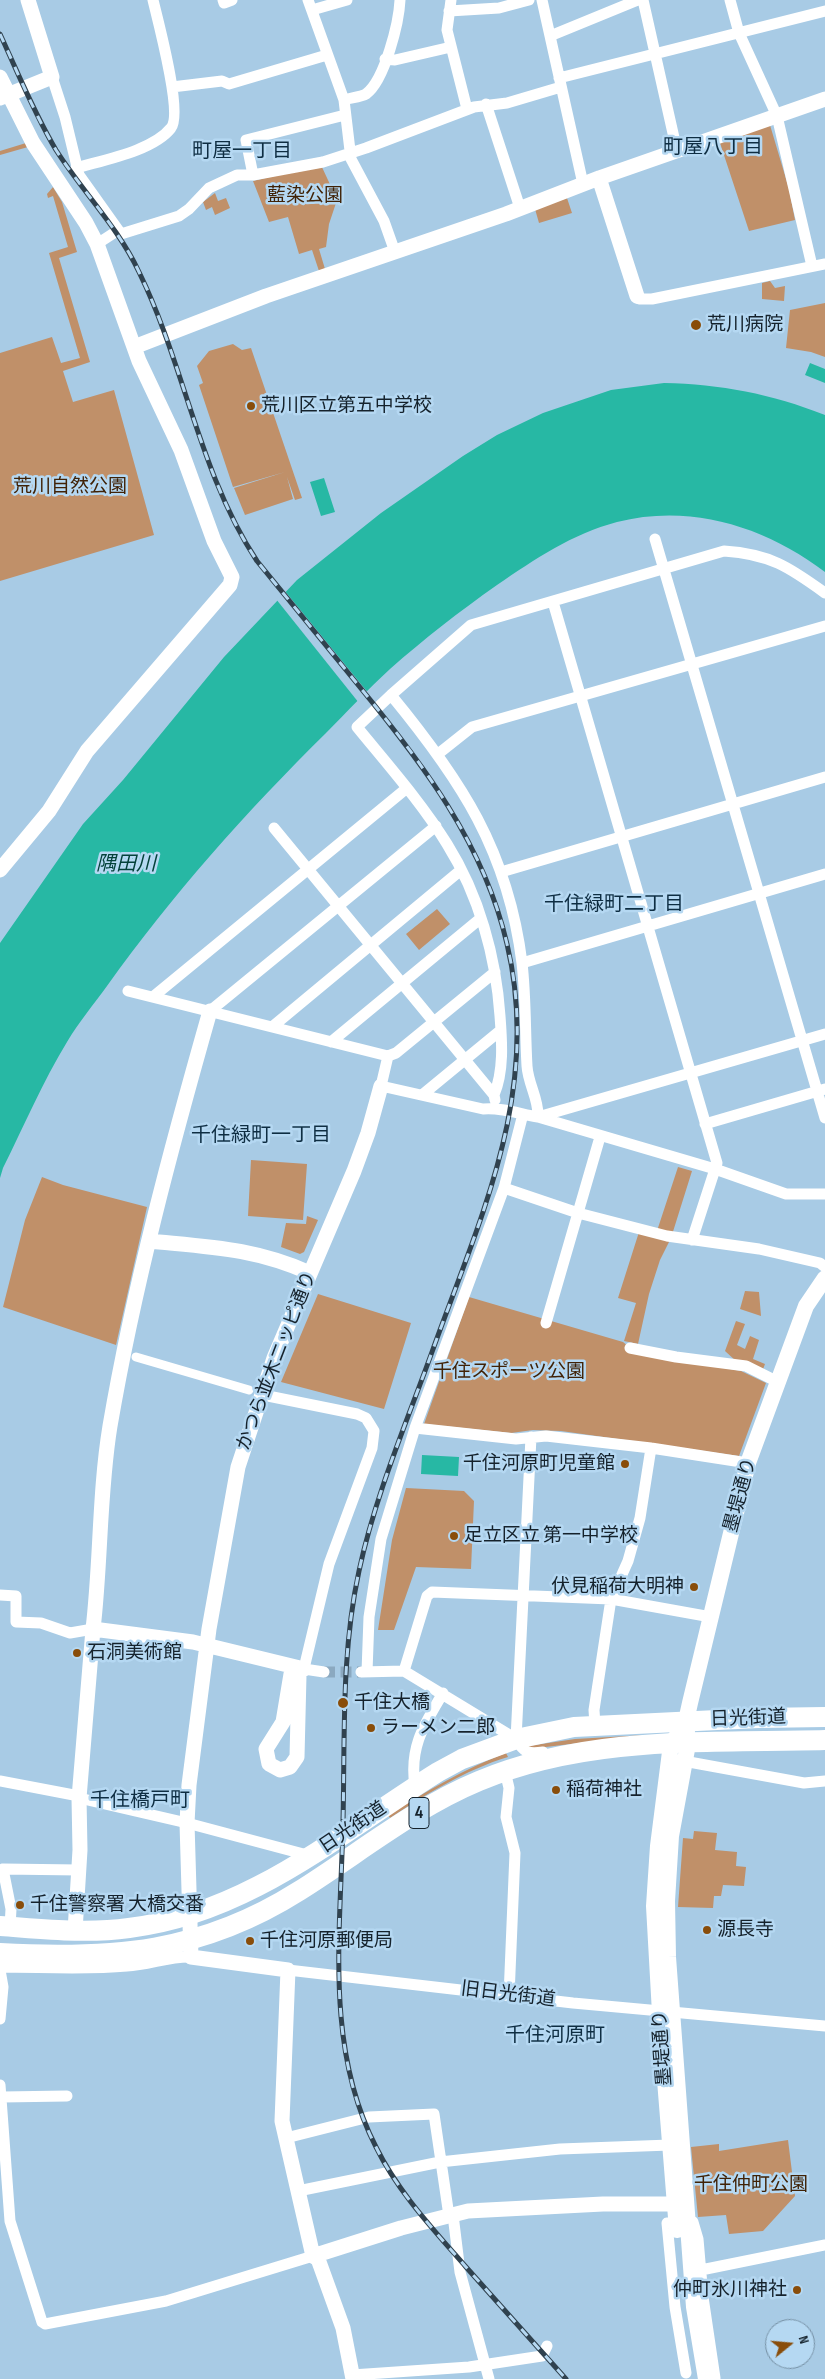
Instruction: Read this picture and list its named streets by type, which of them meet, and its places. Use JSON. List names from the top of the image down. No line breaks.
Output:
{"streets":{"highway":["日光街道","4"],"main road":["墨堤通り"],"street":["かつら並木ニッピ通り","旧日光街道"]},"crossings":[["かつら並木ニッピ通り","日光街道"],["かつら並木ニッピ通り","旧日光街道"],["墨堤通り","日光街道"],["墨堤通り","旧日光街道"],["日光街道","旧日光街道"]],"districts":["町屋八丁目","町屋一丁目","千住緑町二丁目","千住緑町一丁目","千住橋戸町","千住河原町"],"water":["隅田川"],"parks":["藍染公園","荒川自然公園","千住スポーツ公園","千住仲町公園"],"places":["荒川病院","荒川区立第五中学校","千住河原町児童館","足立区立 第一中学校","伏見稲荷大明神","石洞美術館","千住大橋","ラーメン二郎","稲荷神社","千住警察署 大橋交番","源長寺","千住河原郵便局","仲町氷川神社"],"north":"right"}
